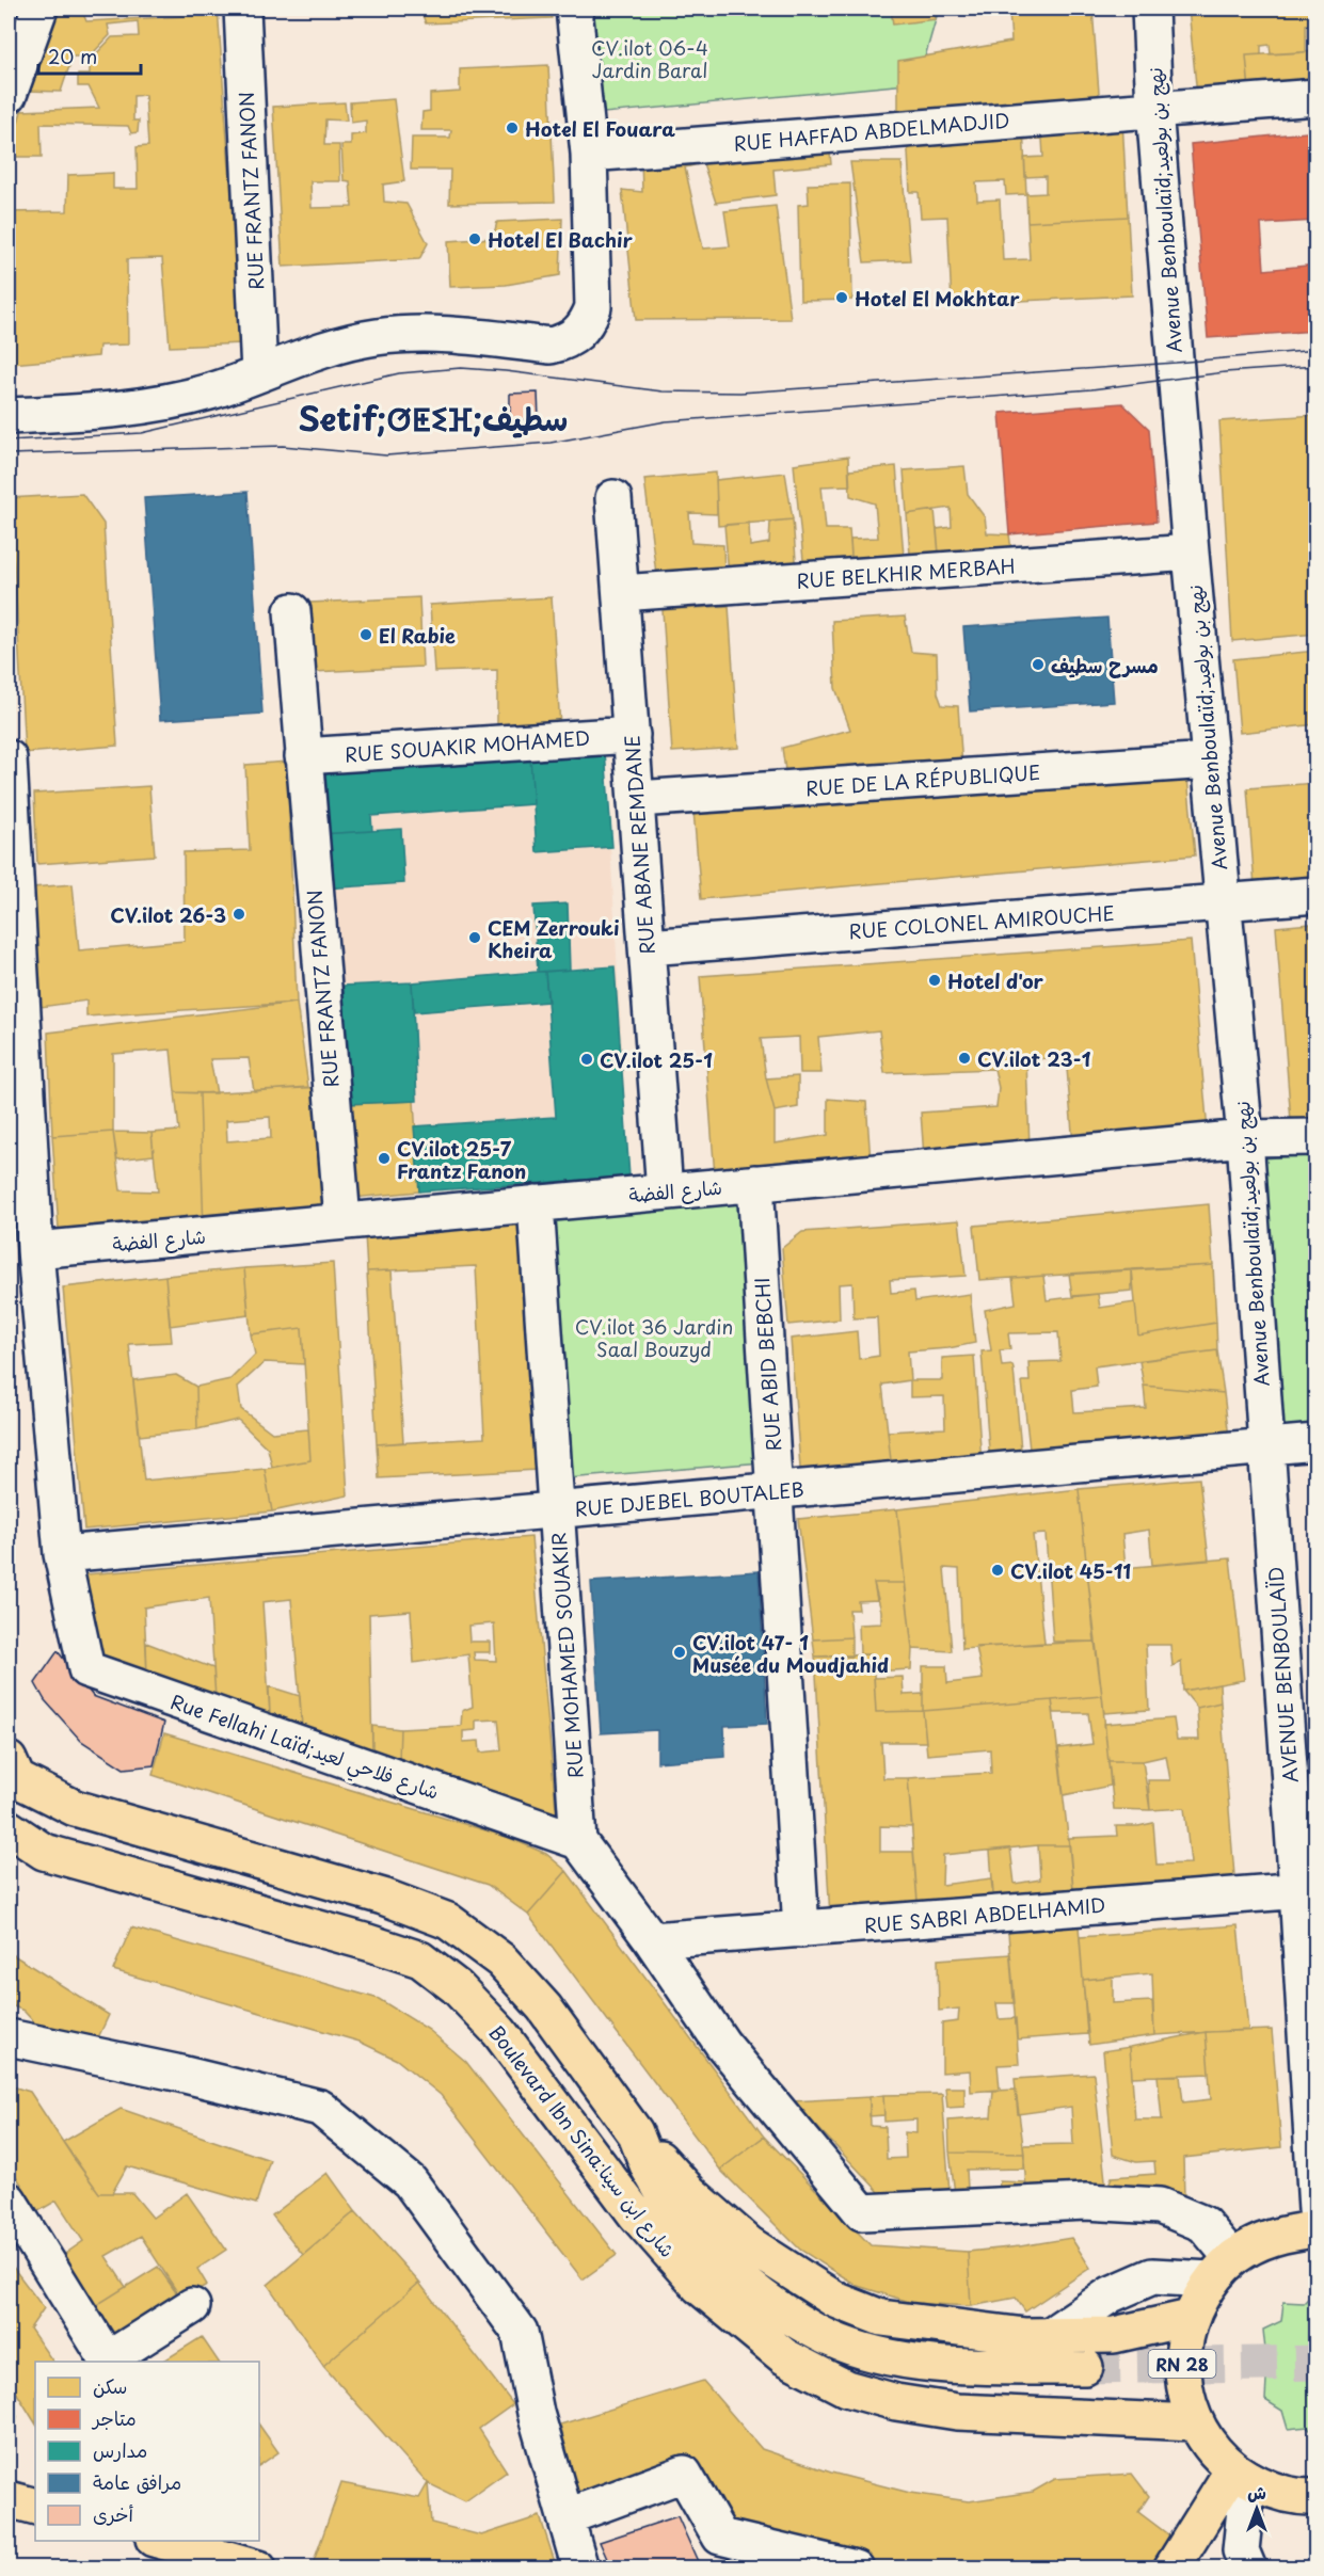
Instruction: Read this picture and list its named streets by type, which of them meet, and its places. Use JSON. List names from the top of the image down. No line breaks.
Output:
{"streets":{"main road":["Boulevard Ibn Sina:شارع ابن سينا","RN 28"],"street":["RUE HAFFAD ABDELMADJID","RUE FRANTZ FANON","Avenue Benboulaïd;نهج بن بولعيد","RUE BELKHIR MERBAH","RUE SOUAKIR MOHAMED","RUE DE LA RÉPUBLIQUE","RUE ABANE REMDANE","RUE COLONEL AMIROUCHE","شارع الفضة","RUE ABID BEBCHI","RUE DJEBEL BOUTALEB","RUE MOHAMED SOUAKIR","AVENUE BENBOULAÏD","Rue Fellahi Laïd;شارع فلاحي لعيد","RUE SABRI ABDELHAMID"]},"crossings":[["RUE HAFFAD ABDELMADJID","Avenue Benboulaïd;نهج بن بولعيد"],["RUE FRANTZ FANON","RUE SOUAKIR MOHAMED"],["RUE FRANTZ FANON","شارع الفضة"],["Avenue Benboulaïd;نهج بن بولعيد","RUE BELKHIR MERBAH"],["Avenue Benboulaïd;نهج بن بولعيد","RUE DE LA RÉPUBLIQUE"],["Avenue Benboulaïd;نهج بن بولعيد","RUE COLONEL AMIROUCHE"],["Avenue Benboulaïd;نهج بن بولعيد","شارع الفضة"],["Avenue Benboulaïd;نهج بن بولعيد","RUE DJEBEL BOUTALEB"],["Avenue Benboulaïd;نهج بن بولعيد","AVENUE BENBOULAÏD"],["RUE BELKHIR MERBAH","RUE ABANE REMDANE"],["RUE SOUAKIR MOHAMED","RUE ABANE REMDANE"],["RUE DE LA RÉPUBLIQUE","RUE ABANE REMDANE"],["RUE ABANE REMDANE","RUE COLONEL AMIROUCHE"],["RUE ABANE REMDANE","شارع الفضة"],["شارع الفضة","RUE ABID BEBCHI"],["شارع الفضة","RUE MOHAMED SOUAKIR"],["شارع الفضة","Rue Fellahi Laïd;شارع فلاحي لعيد"],["RUE ABID BEBCHI","RUE DJEBEL BOUTALEB"],["RUE ABID BEBCHI","RUE SABRI ABDELHAMID"],["RUE DJEBEL BOUTALEB","RUE MOHAMED SOUAKIR"],["RUE DJEBEL BOUTALEB","AVENUE BENBOULAÏD"],["RUE DJEBEL BOUTALEB","Rue Fellahi Laïd;شارع فلاحي لعيد"],["RUE MOHAMED SOUAKIR","Rue Fellahi Laïd;شارع فلاحي لعيد"],["AVENUE BENBOULAÏD","RUE SABRI ABDELHAMID"],["Boulevard Ibn Sina:شارع ابن سينا","RN 28"]],"districts":["Setif;ⵚⵟⵉⴼ;سطيف"],"parks":["CV.ilot 06-4 Jardin Baral","CV.ilot 36 Jardin Saal Bouzyd"],"places":["Hotel El Fouara","Hotel El Bachir","Hotel El Mokhtar","El Rabie","مسرح سطيف","CV.ilot 26-3","CEM Zerrouki Kheira","Hotel d'or","CV.ilot 23-1","CV.ilot 25-1","CV.ilot 25-7 Frantz Fanon","CV.ilot 45-11","CV.ilot 47- 1 Musée du Moudjahid"],"legend":["سكن","متاجر","مدارس","مرافق عامة","أخرى"],"scale_bar":"20 m","north":"top"}
